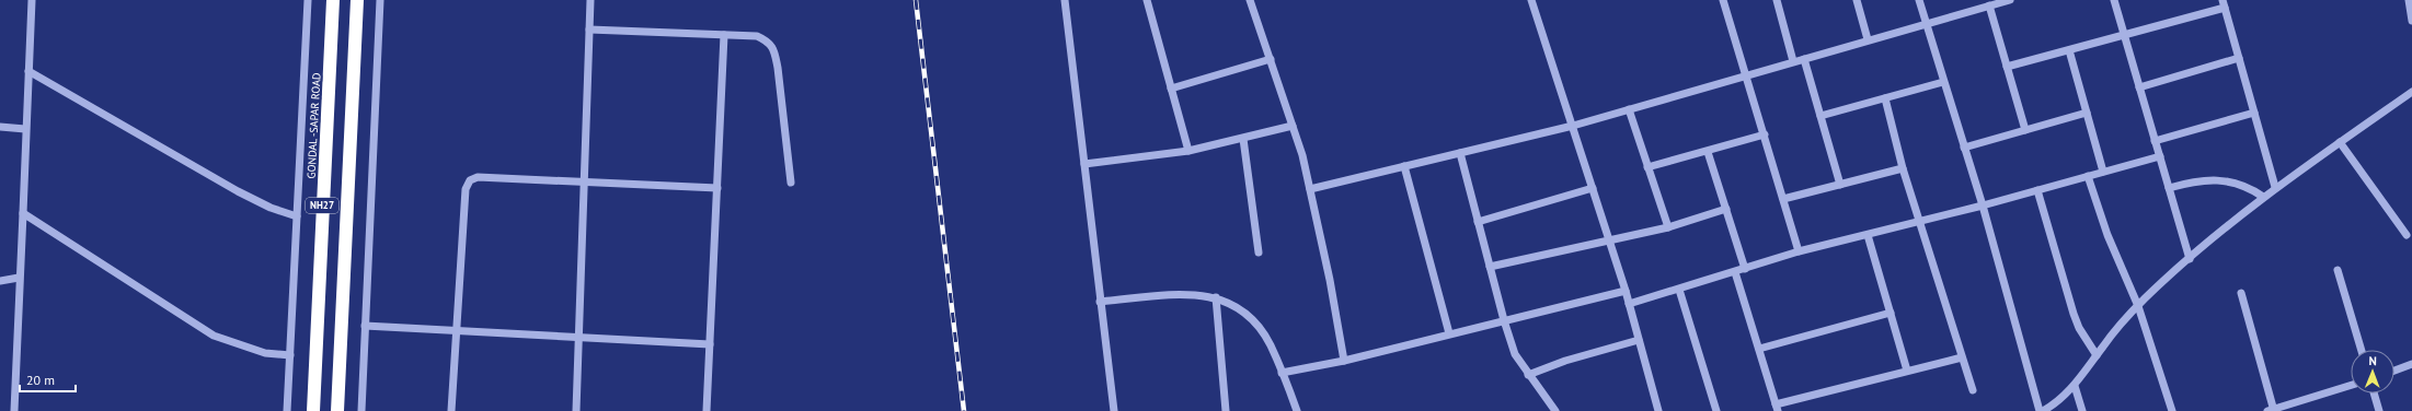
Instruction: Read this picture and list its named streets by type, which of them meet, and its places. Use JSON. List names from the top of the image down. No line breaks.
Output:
{"streets":{"highway":["GONDAL -SAPAR ROAD","NH27"]},"scale_bar":"20 m","north":"top"}
